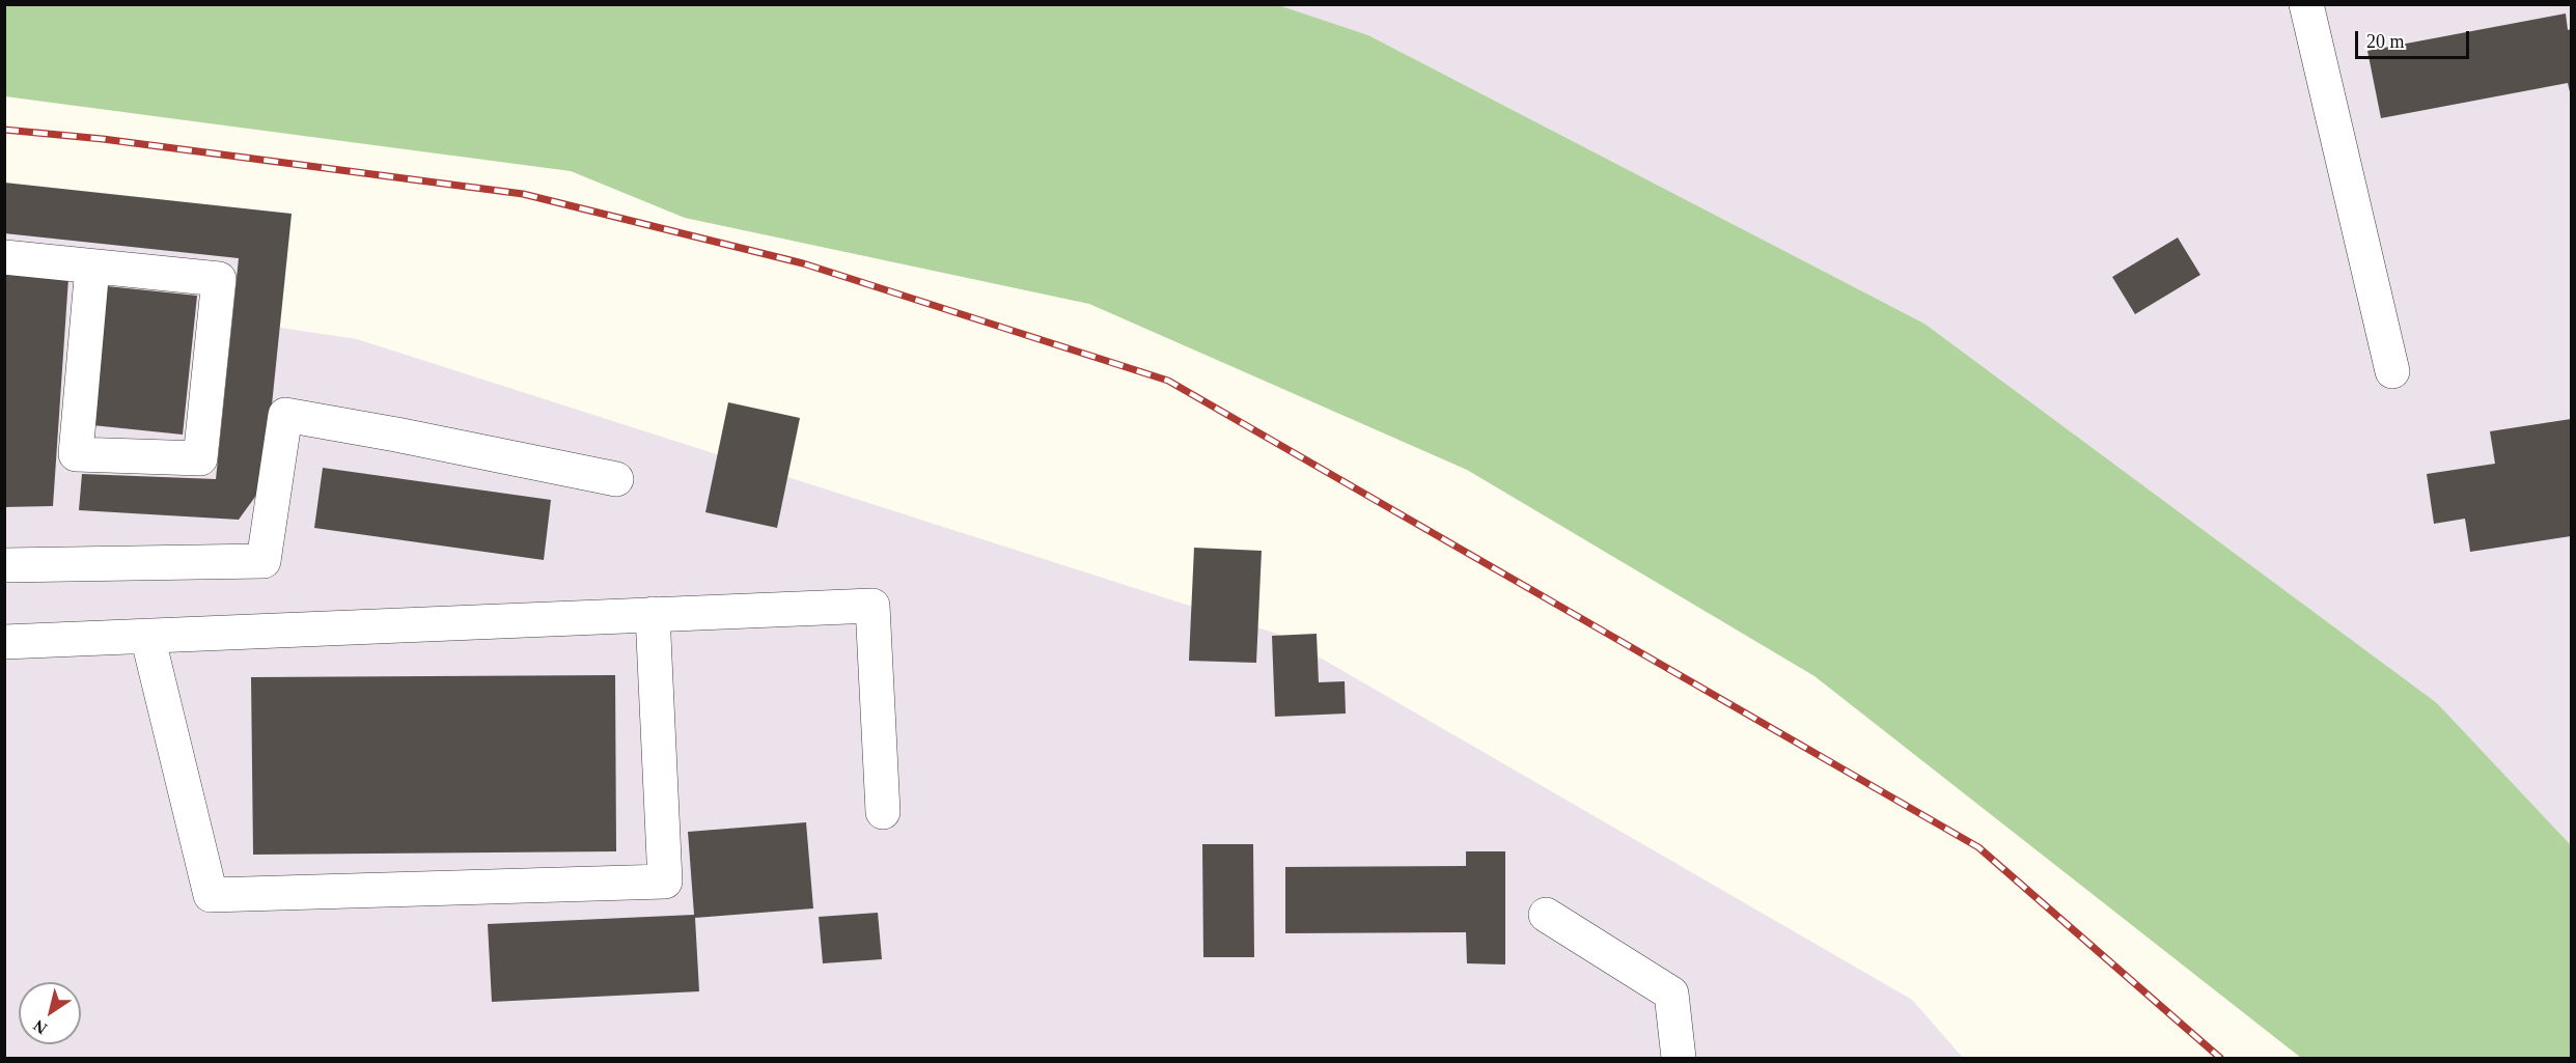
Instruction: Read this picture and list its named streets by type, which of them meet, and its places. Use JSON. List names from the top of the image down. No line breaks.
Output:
{"scale_bar":"20 m","north":"bottom left"}
